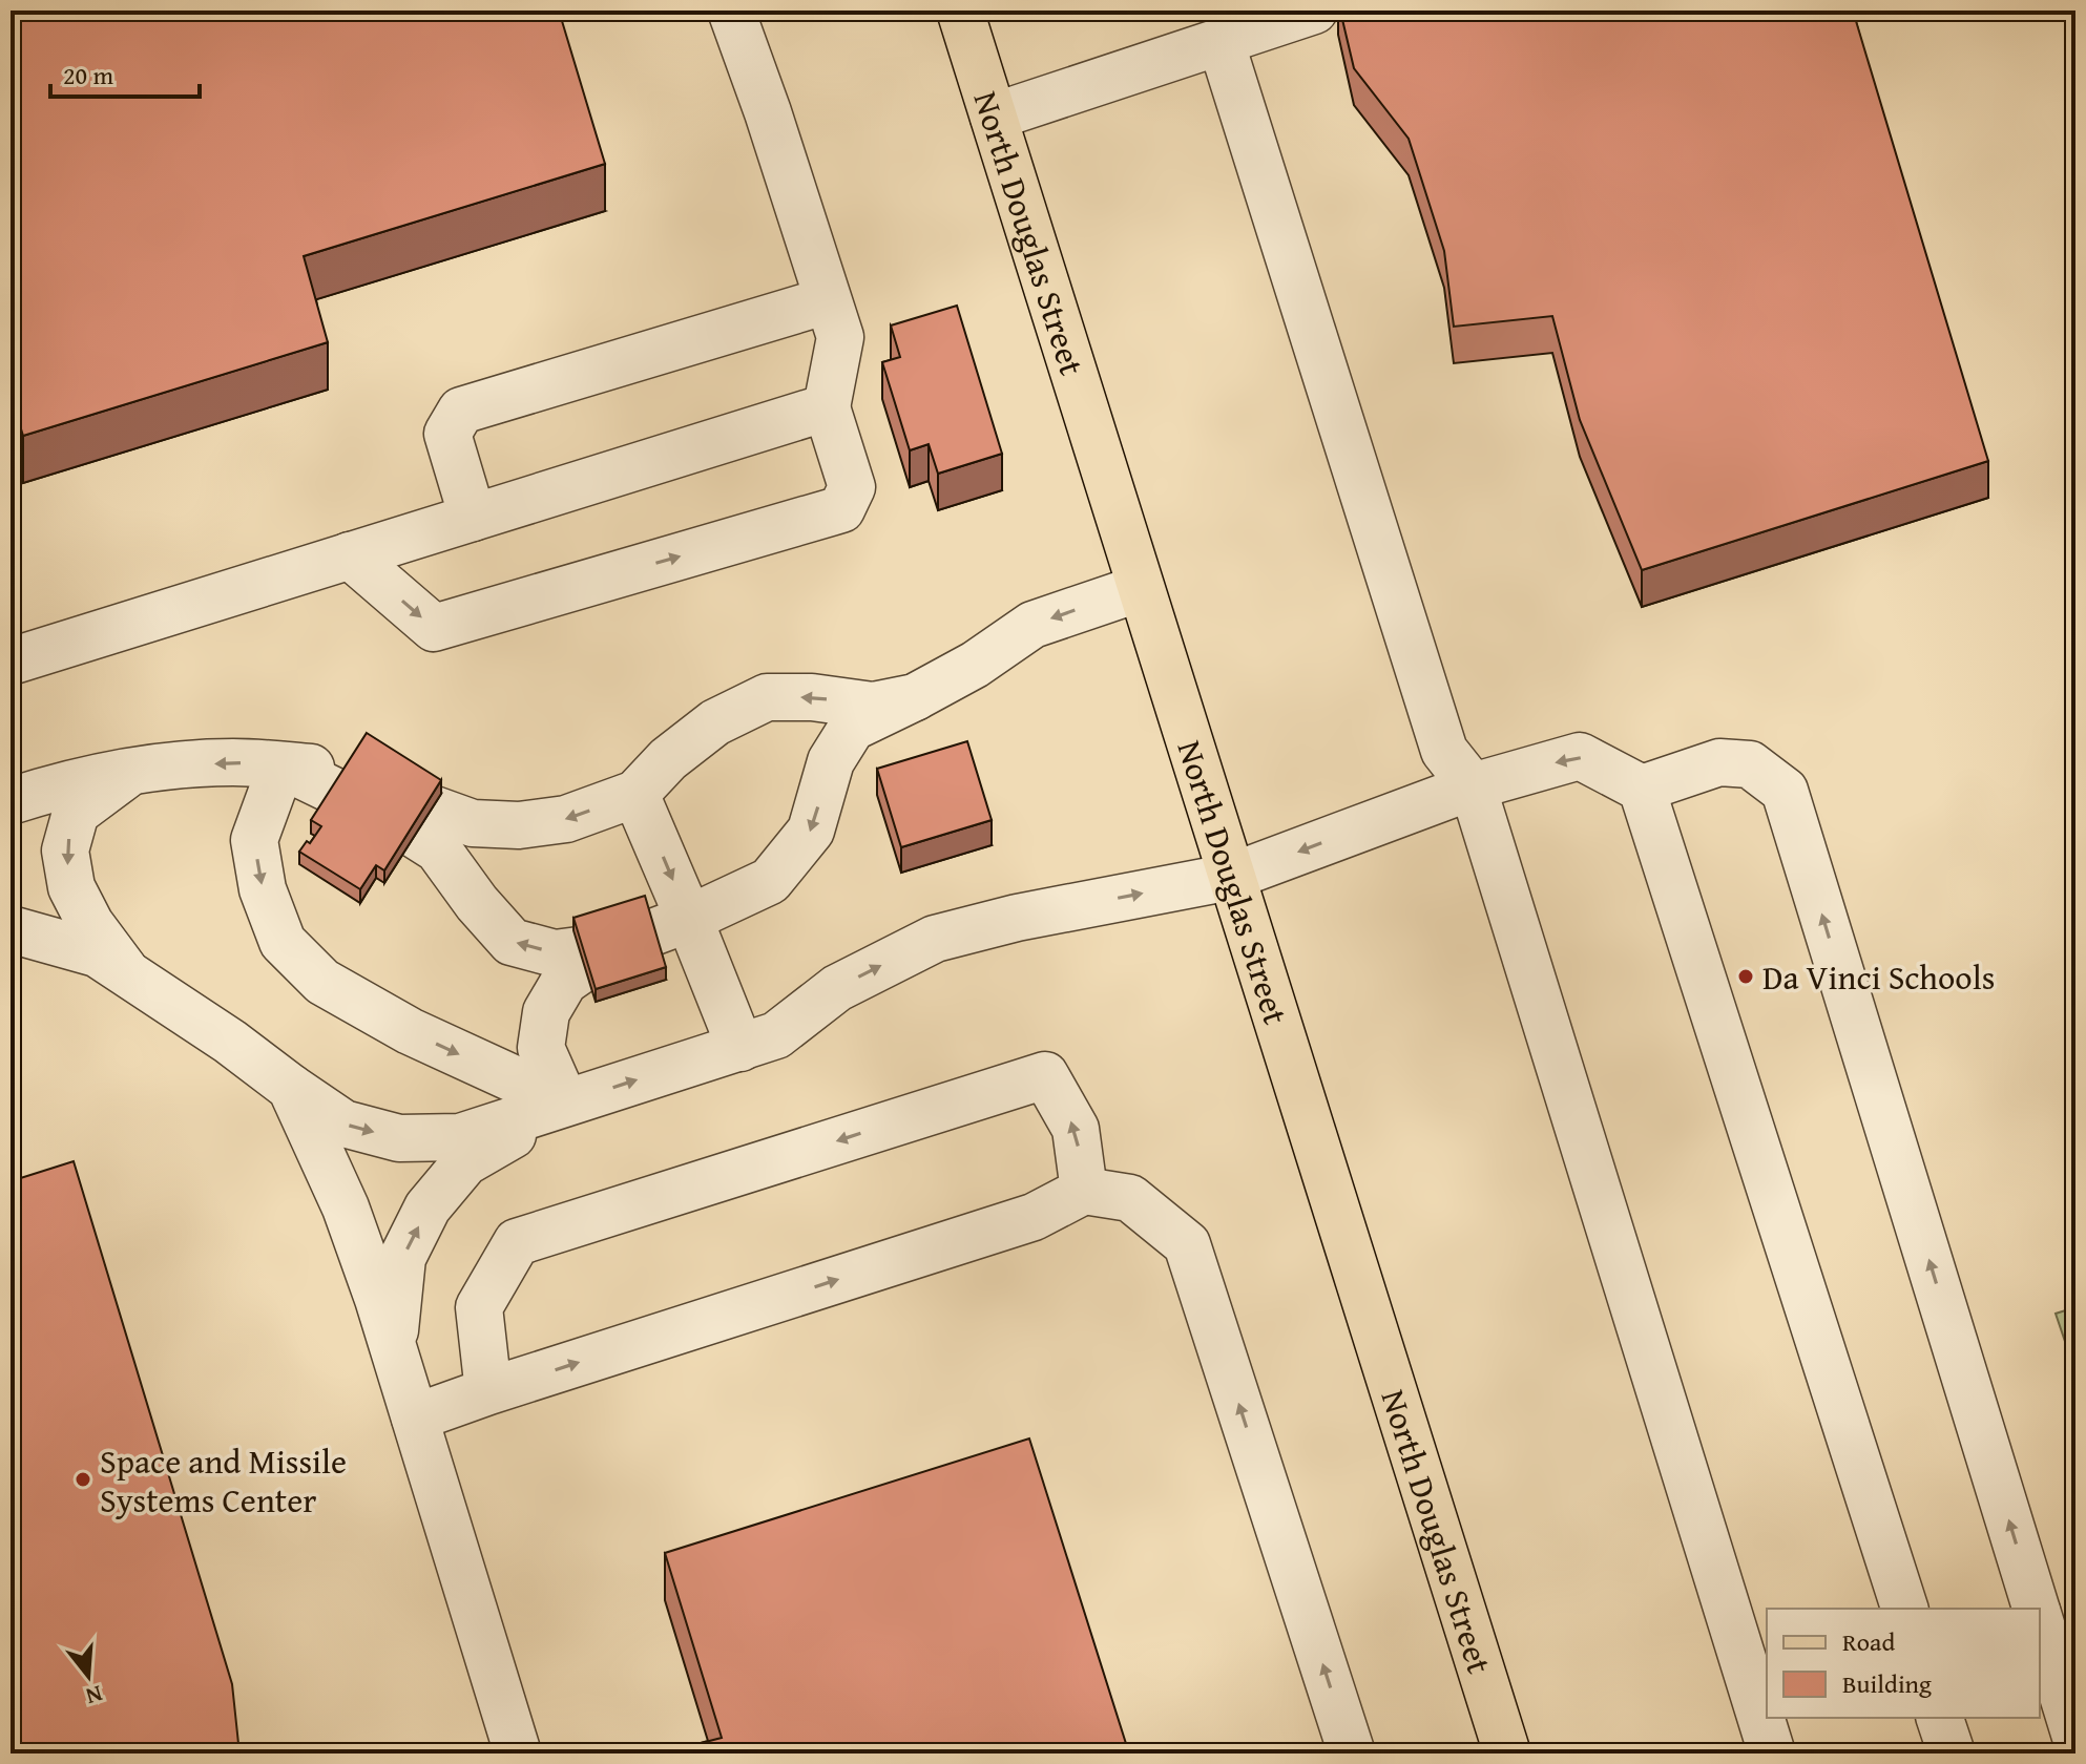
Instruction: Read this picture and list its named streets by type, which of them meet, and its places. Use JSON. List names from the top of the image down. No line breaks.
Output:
{"streets":{"main road":["North Douglas Street"]},"places":["Da Vinci Schools","Space and Missile Systems Center"],"legend":["Road","Building"],"scale_bar":"20 m","north":"bottom"}
